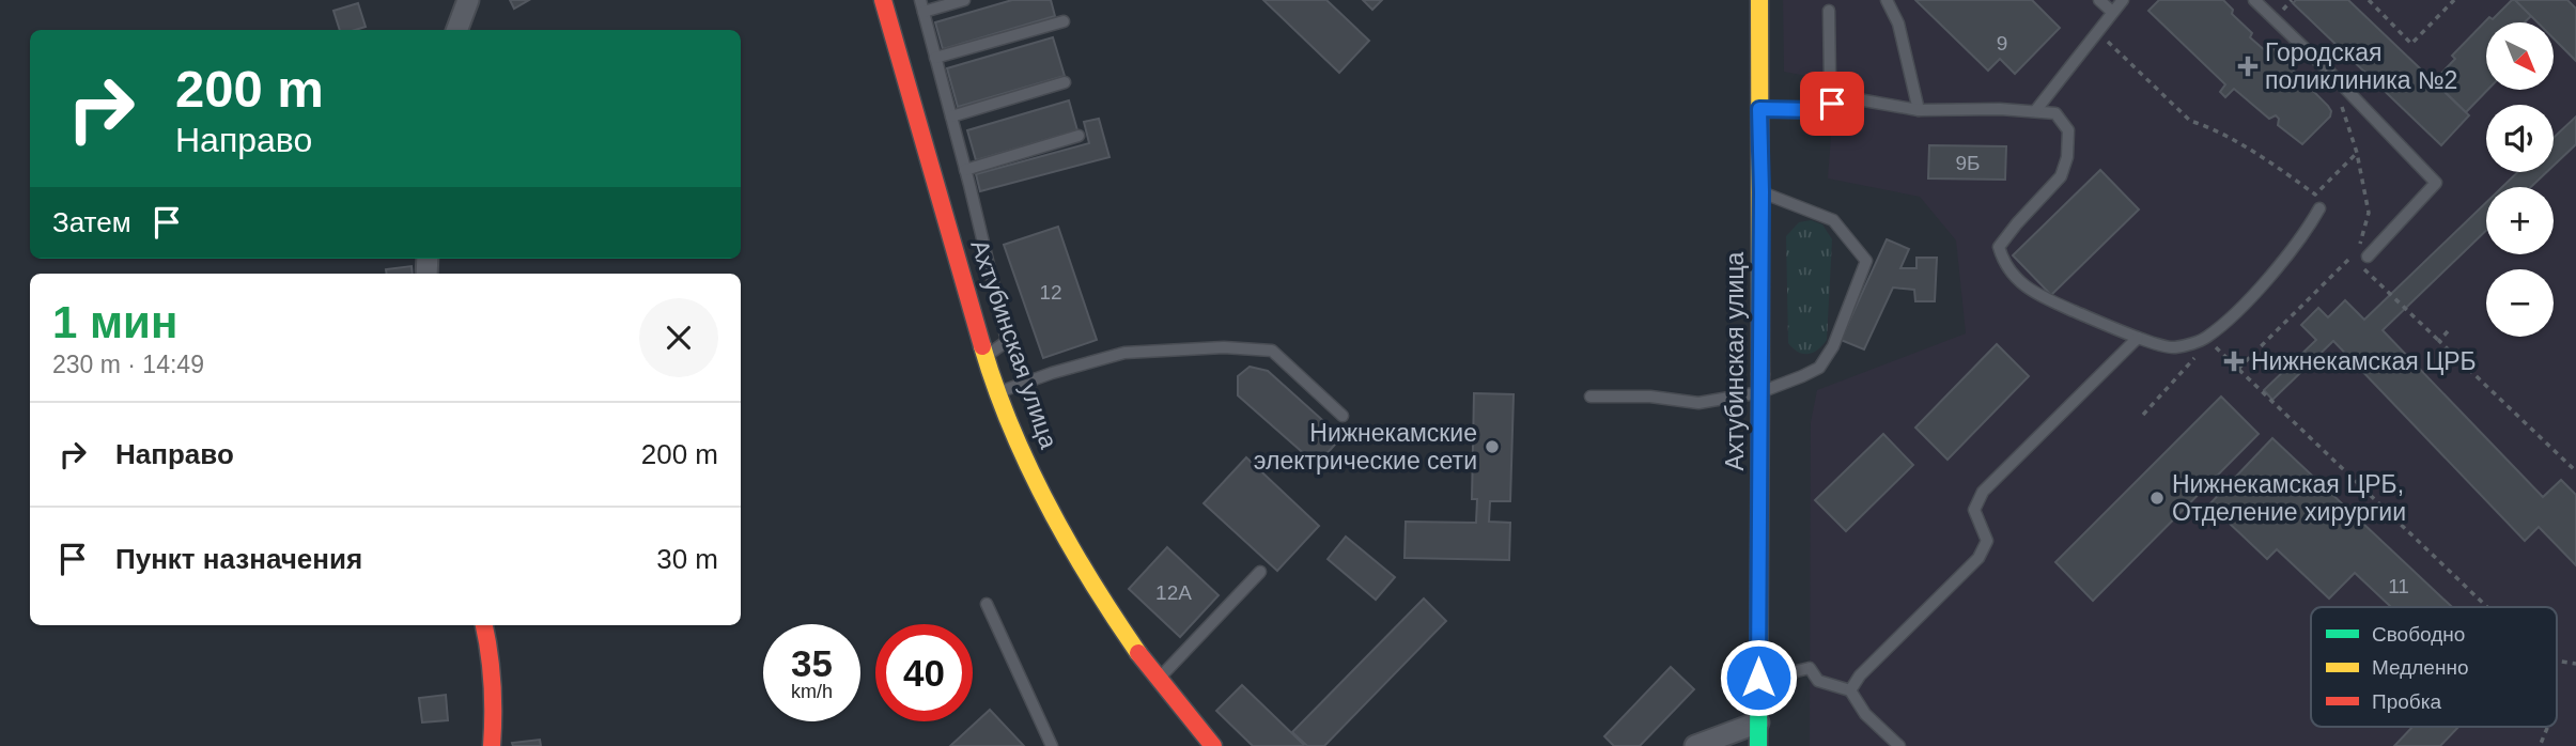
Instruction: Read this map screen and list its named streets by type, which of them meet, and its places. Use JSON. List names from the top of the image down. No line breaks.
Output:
{"streets":{"street":["Ахтубинская улица"]},"places":{"health":["Городская поликлиника №2","Нижнекамская ЦРБ"],"other":["Нижнекамские электрические сети","Нижнекамская ЦРБ, Отделение хирургии"]},"house_numbers":["9","9Б","12","11","12А"],"legend":["Свободно","Медленно","Пробка"],"north":"bottom right","page":{"map_buttons":["+","−"],"turn":["200 m","Направо"],"then":"Затем","heading":["1 мин","230 m · 14:49"],"list":[{"name":"Направо","value":"200 m"},{"name":"Пункт назначения","value":"30 m"}],"speed":"35 km/h","limit":"40"}}
